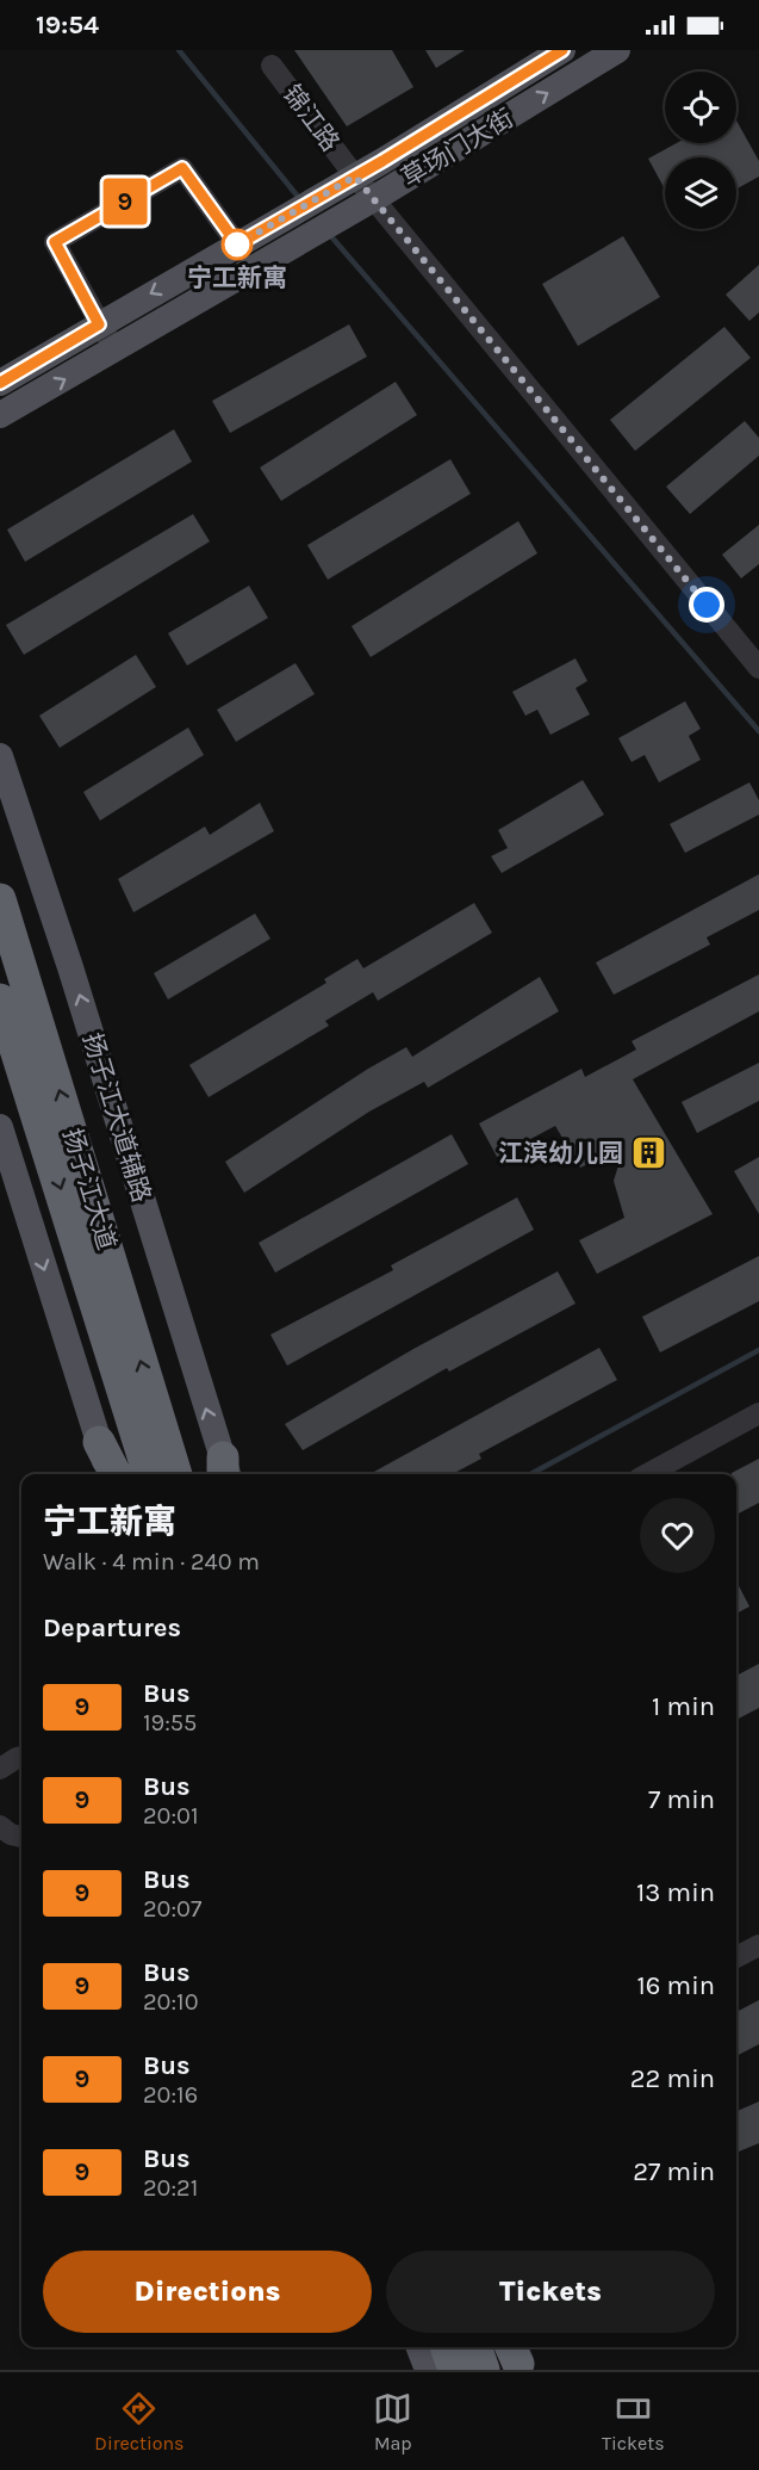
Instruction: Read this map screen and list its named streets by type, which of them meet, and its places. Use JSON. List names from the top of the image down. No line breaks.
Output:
{"streets":{"highway":["扬子江大道"],"main road":["草场门大街","扬子江大道辅路"],"street":["锦江路"]},"crossings":[["锦江路","草场门大街"]],"places":{"other":["宁工新寓"],"building":["江滨幼儿园"]},"lines":["bus line 9"],"page":{"status":"19:54","on_map":"9","heading":[["宁工新寓","Walk · 4 min · 240 m"],"Departures"],"list":[{"mark":"9","name":"Bus","note":"19:55","value":"1 min"},{"mark":"9","name":"Bus","note":"20:01","value":"7 min"},{"mark":"9","name":"Bus","note":"20:07","value":"13 min"},{"mark":"9","name":"Bus","note":"20:10","value":"16 min"},{"mark":"9","name":"Bus","note":"20:16","value":"22 min"},{"mark":"9","name":"Bus","note":"20:21","value":"27 min"}],"buttons":["Directions","Tickets"],"tabs":["Directions","Map","Tickets"]}}
